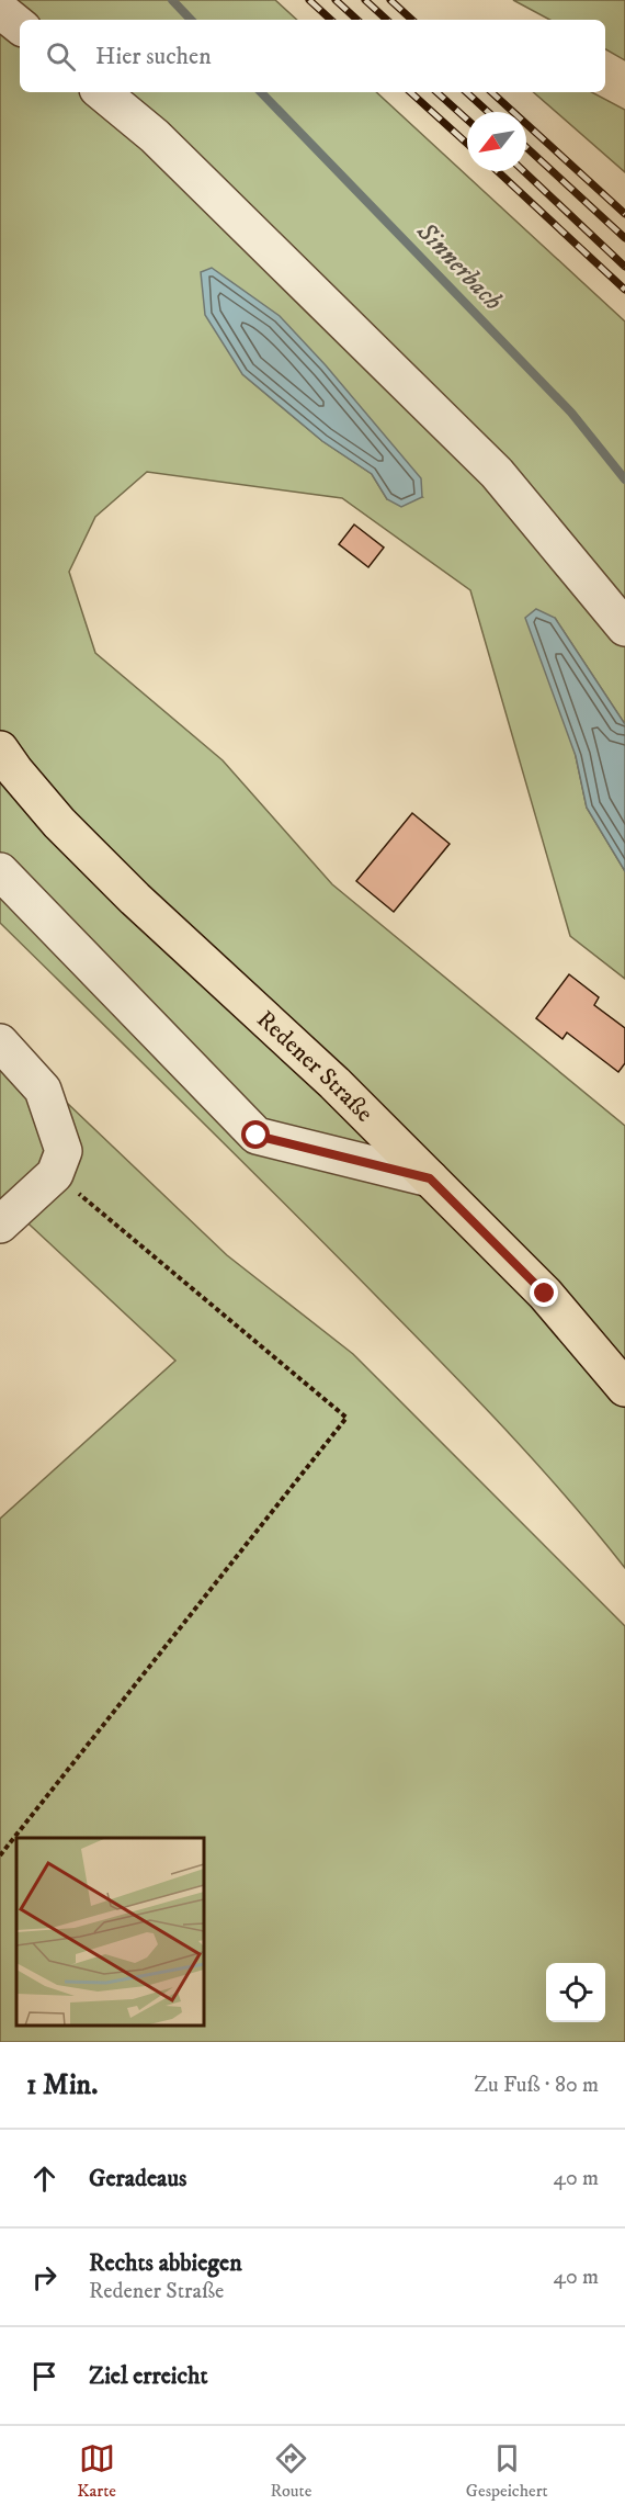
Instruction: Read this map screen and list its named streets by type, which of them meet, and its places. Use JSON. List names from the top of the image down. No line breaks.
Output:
{"streets":{"main road":["Redener Straße"]},"water":["Sinnerbach"],"north":"bottom left","page":{"search":"Hier suchen","heading":["1 Min.","Zu Fuß · 80 m"],"list":[["Geradeaus","40 m"],["Rechts abbiegen","Redener Straße","40 m"],"Ziel erreicht"],"nav":["Karte","Route","Gespeichert"]}}
